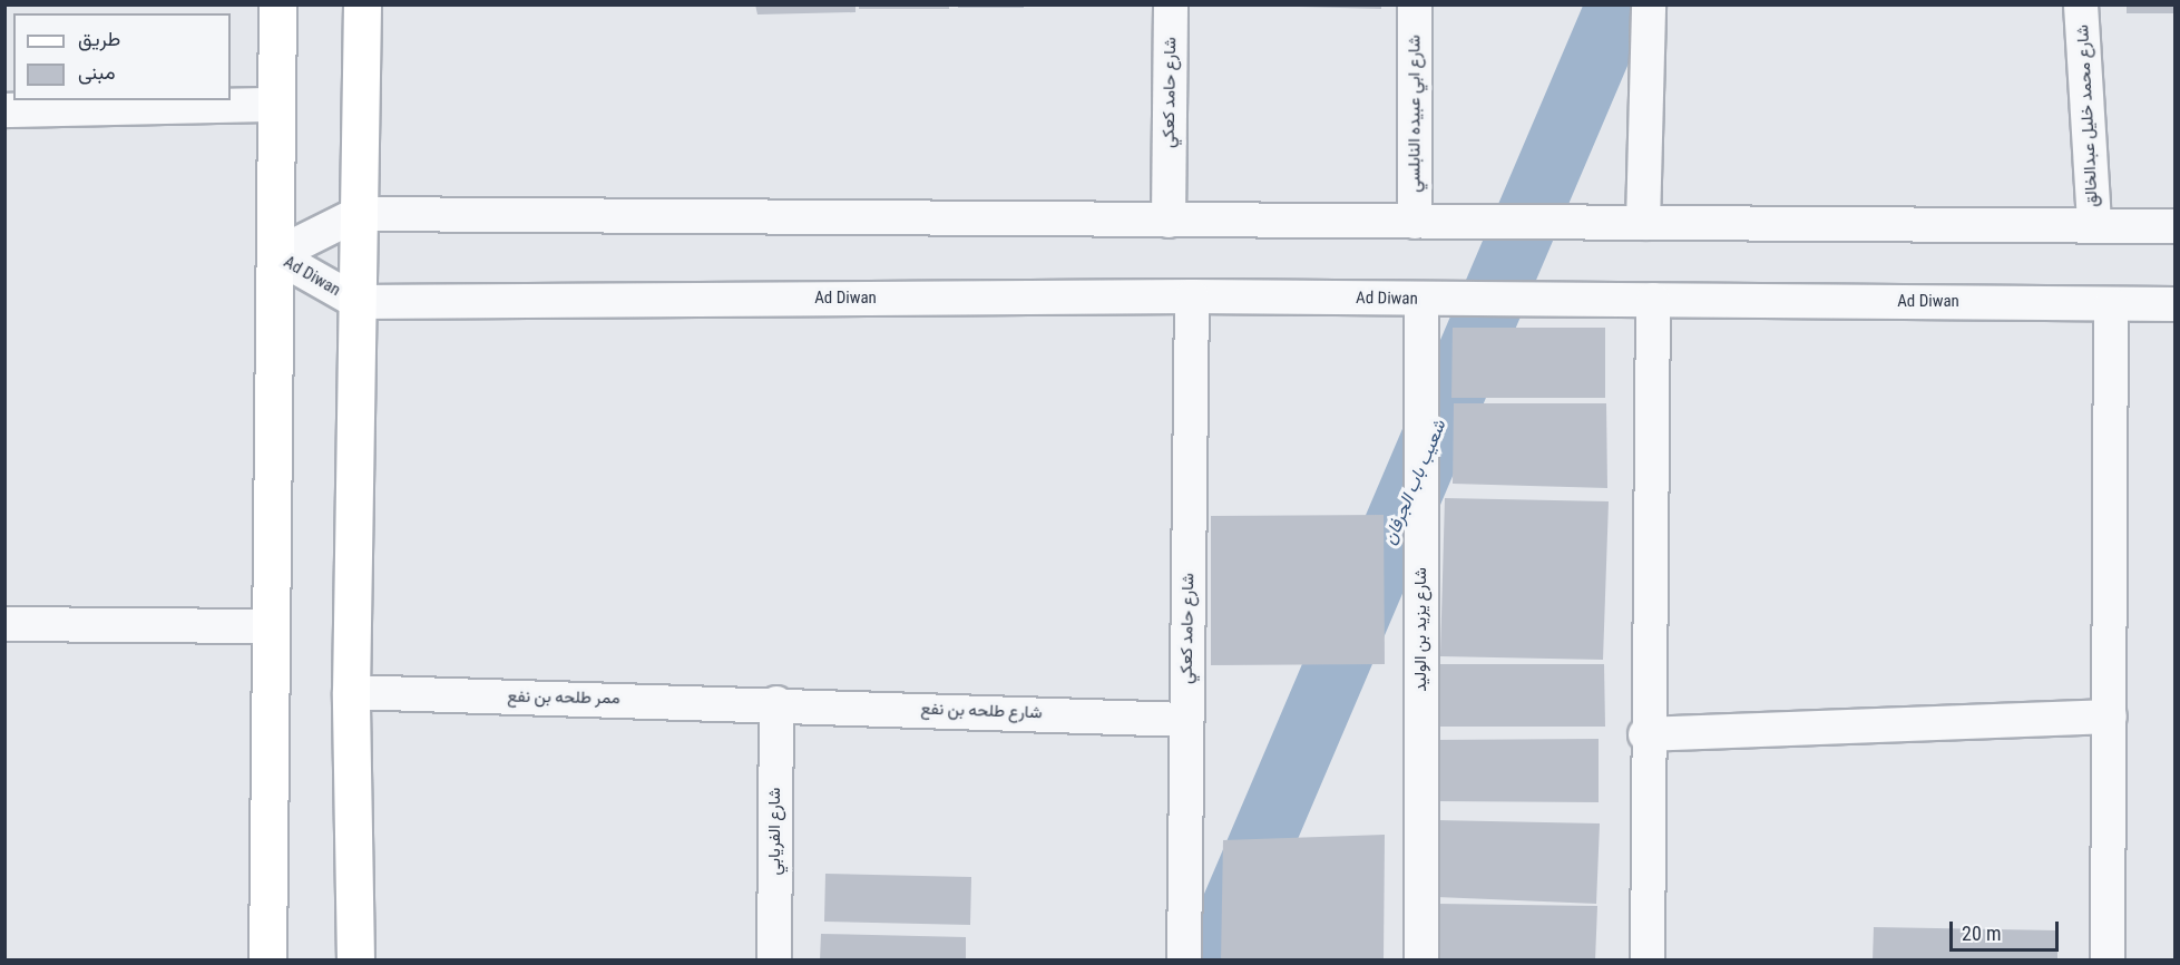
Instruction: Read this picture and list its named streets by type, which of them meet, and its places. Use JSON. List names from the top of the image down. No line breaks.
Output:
{"streets":{"street":["شارع حامد كعكي","شارع ابي عبيده النابلسي","شارع محمد خليل عبدالخالق","Ad Diwan","شارع يزيد بن الوليد","ممر طلحه بن نفع","شارع طلحه بن نفع","شارع الفريابي"]},"crossings":[["شارع حامد كعكي","Ad Diwan"],["شارع حامد كعكي","شارع طلحه بن نفع"],["شارع ابي عبيده النابلسي","Ad Diwan"],["شارع محمد خليل عبدالخالق","Ad Diwan"],["Ad Diwan","شارع يزيد بن الوليد"],["ممر طلحه بن نفع","شارع طلحه بن نفع"],["ممر طلحه بن نفع","شارع الفريابي"],["شارع طلحه بن نفع","شارع الفريابي"]],"water":["شعيب باب الجرفان"],"legend":["طريق","مبنى"],"scale_bar":"20 m"}
